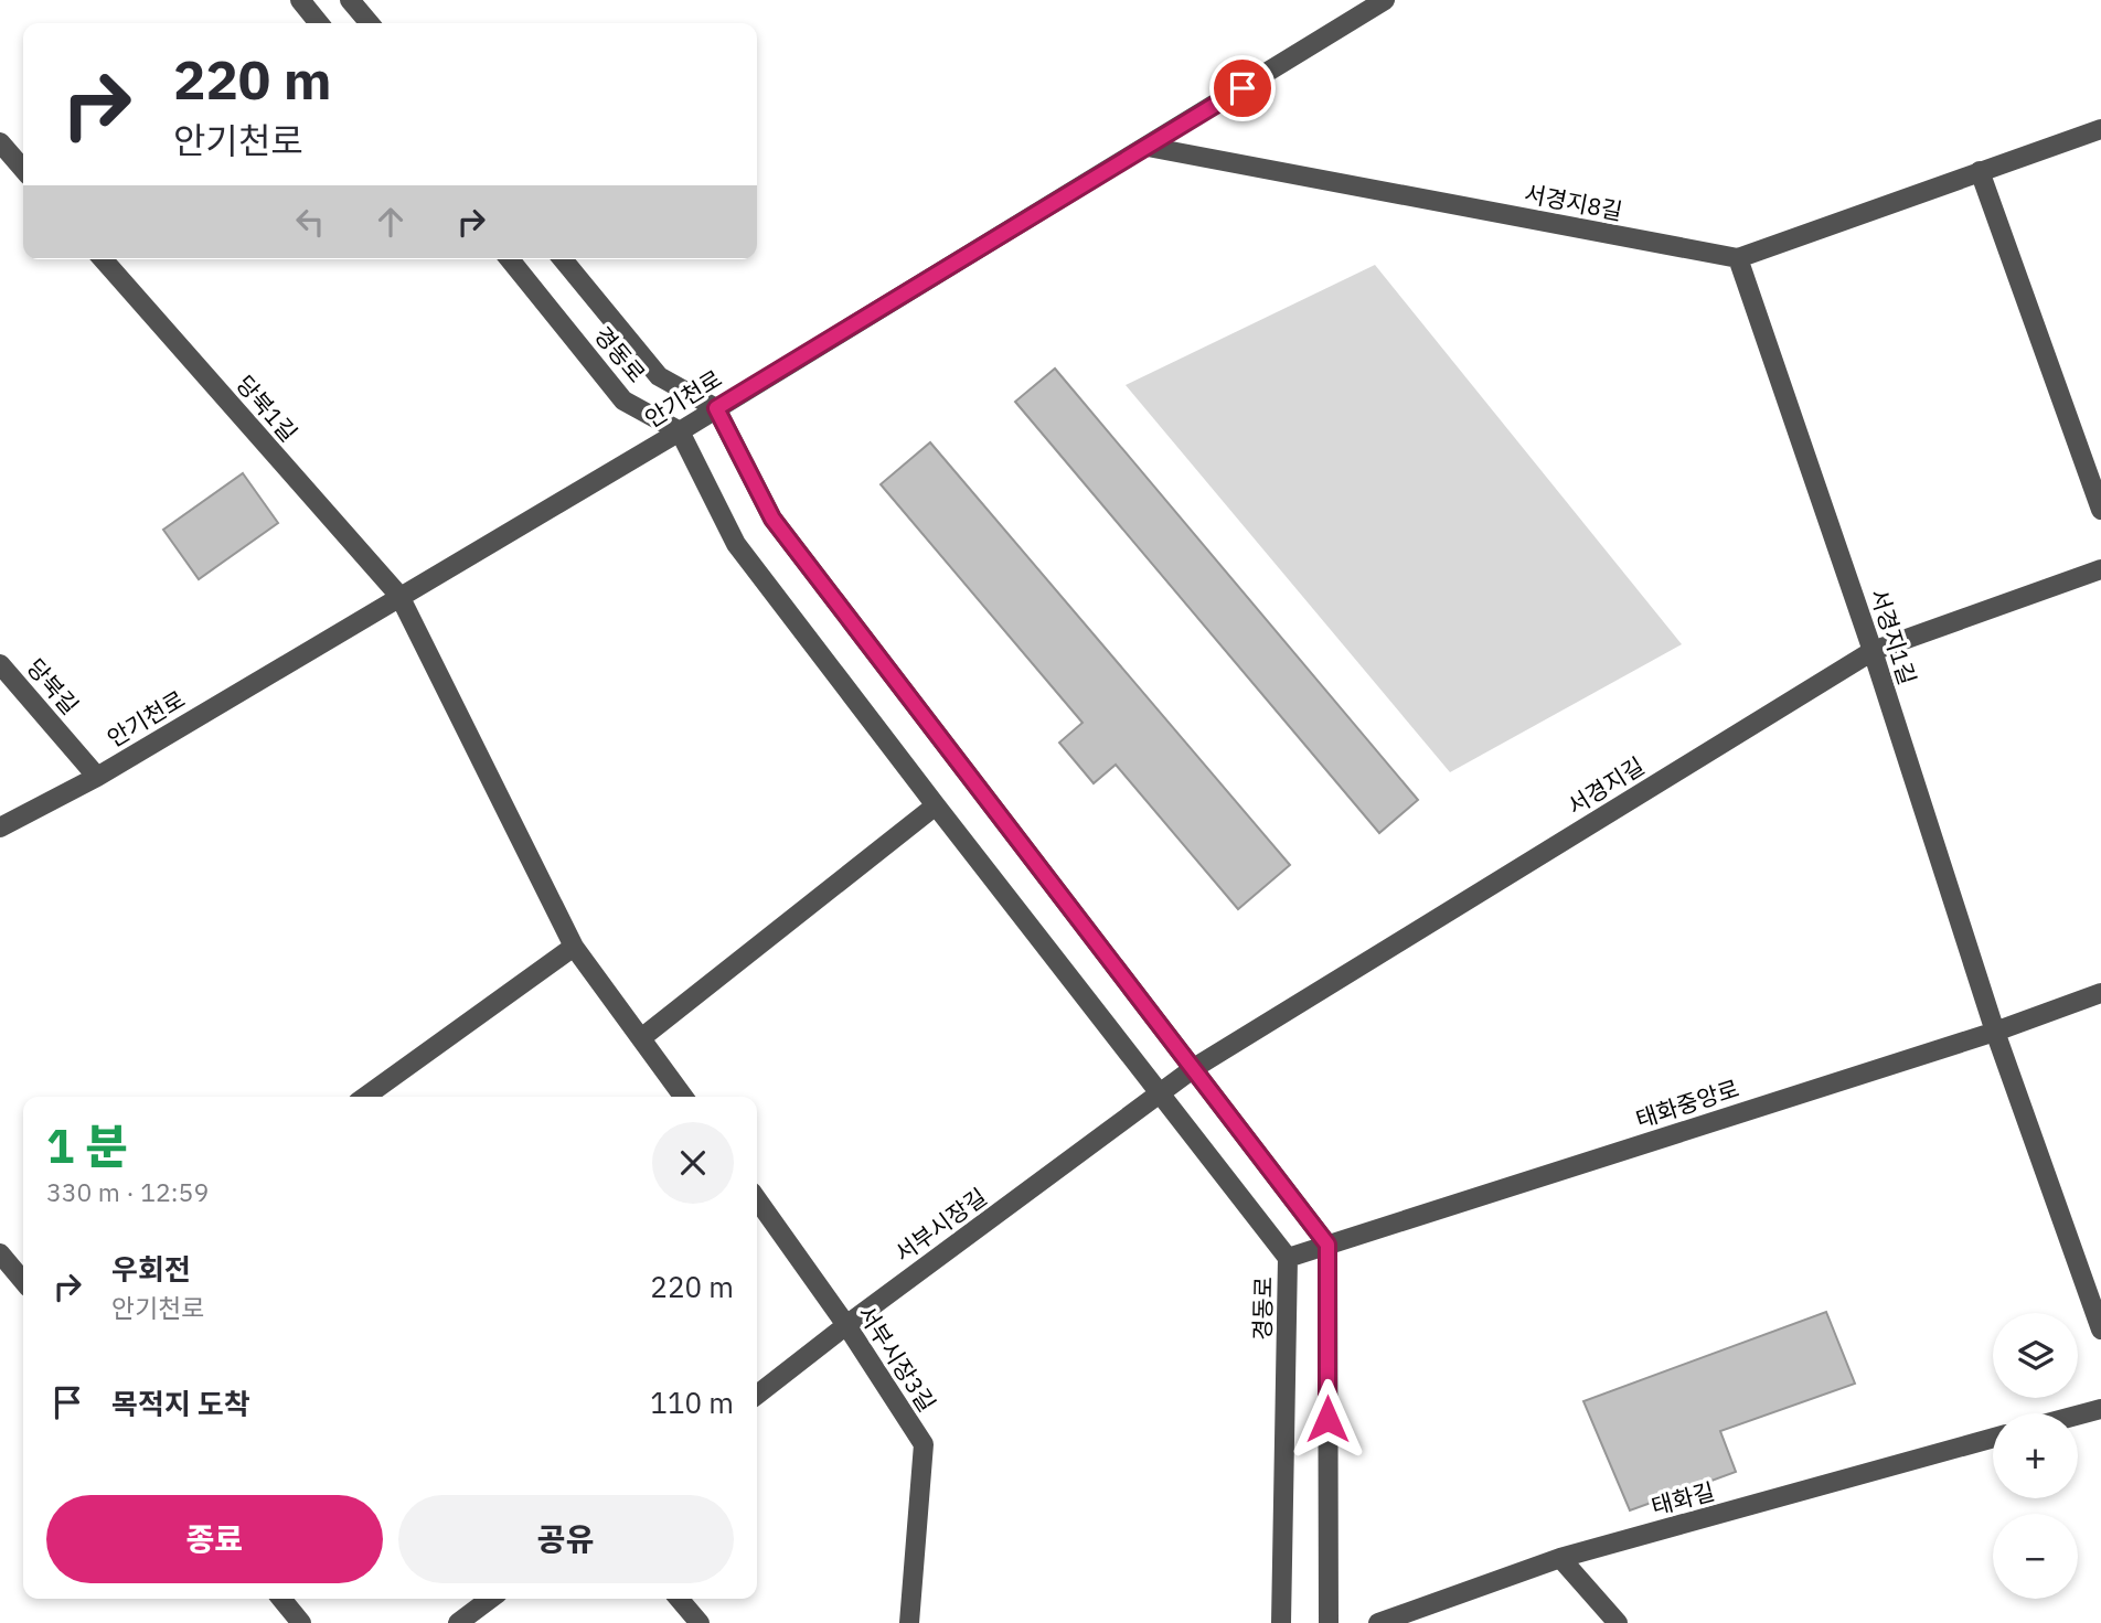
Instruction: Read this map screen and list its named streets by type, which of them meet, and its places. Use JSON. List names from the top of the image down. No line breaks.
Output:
{"streets":{"street":["서경지8길","경동로","안기천로","당북1길","서경지1길","당북길","서경지길","태화중앙로","서부시장길","서부시장3길","태화길"]},"crossings":[["서경지8길","안기천로"],["서경지8길","서경지1길"],["경동로","안기천로"],["경동로","서경지길"],["경동로","태화중앙로"],["경동로","서부시장길"],["안기천로","당북1길"],["안기천로","당북길"],["서경지1길","서경지길"],["서경지1길","태화중앙로"],["서경지길","서부시장길"],["서부시장길","서부시장3길"]],"page":{"turn":["220 m","안기천로"],"heading":["1 분","330 m · 12:59"],"list":[{"name":"우회전","note":"안기천로","value":"220 m"},{"name":"목적지 도착","value":"110 m"}],"map_buttons":["+","−"],"buttons":["종료","공유"]}}
